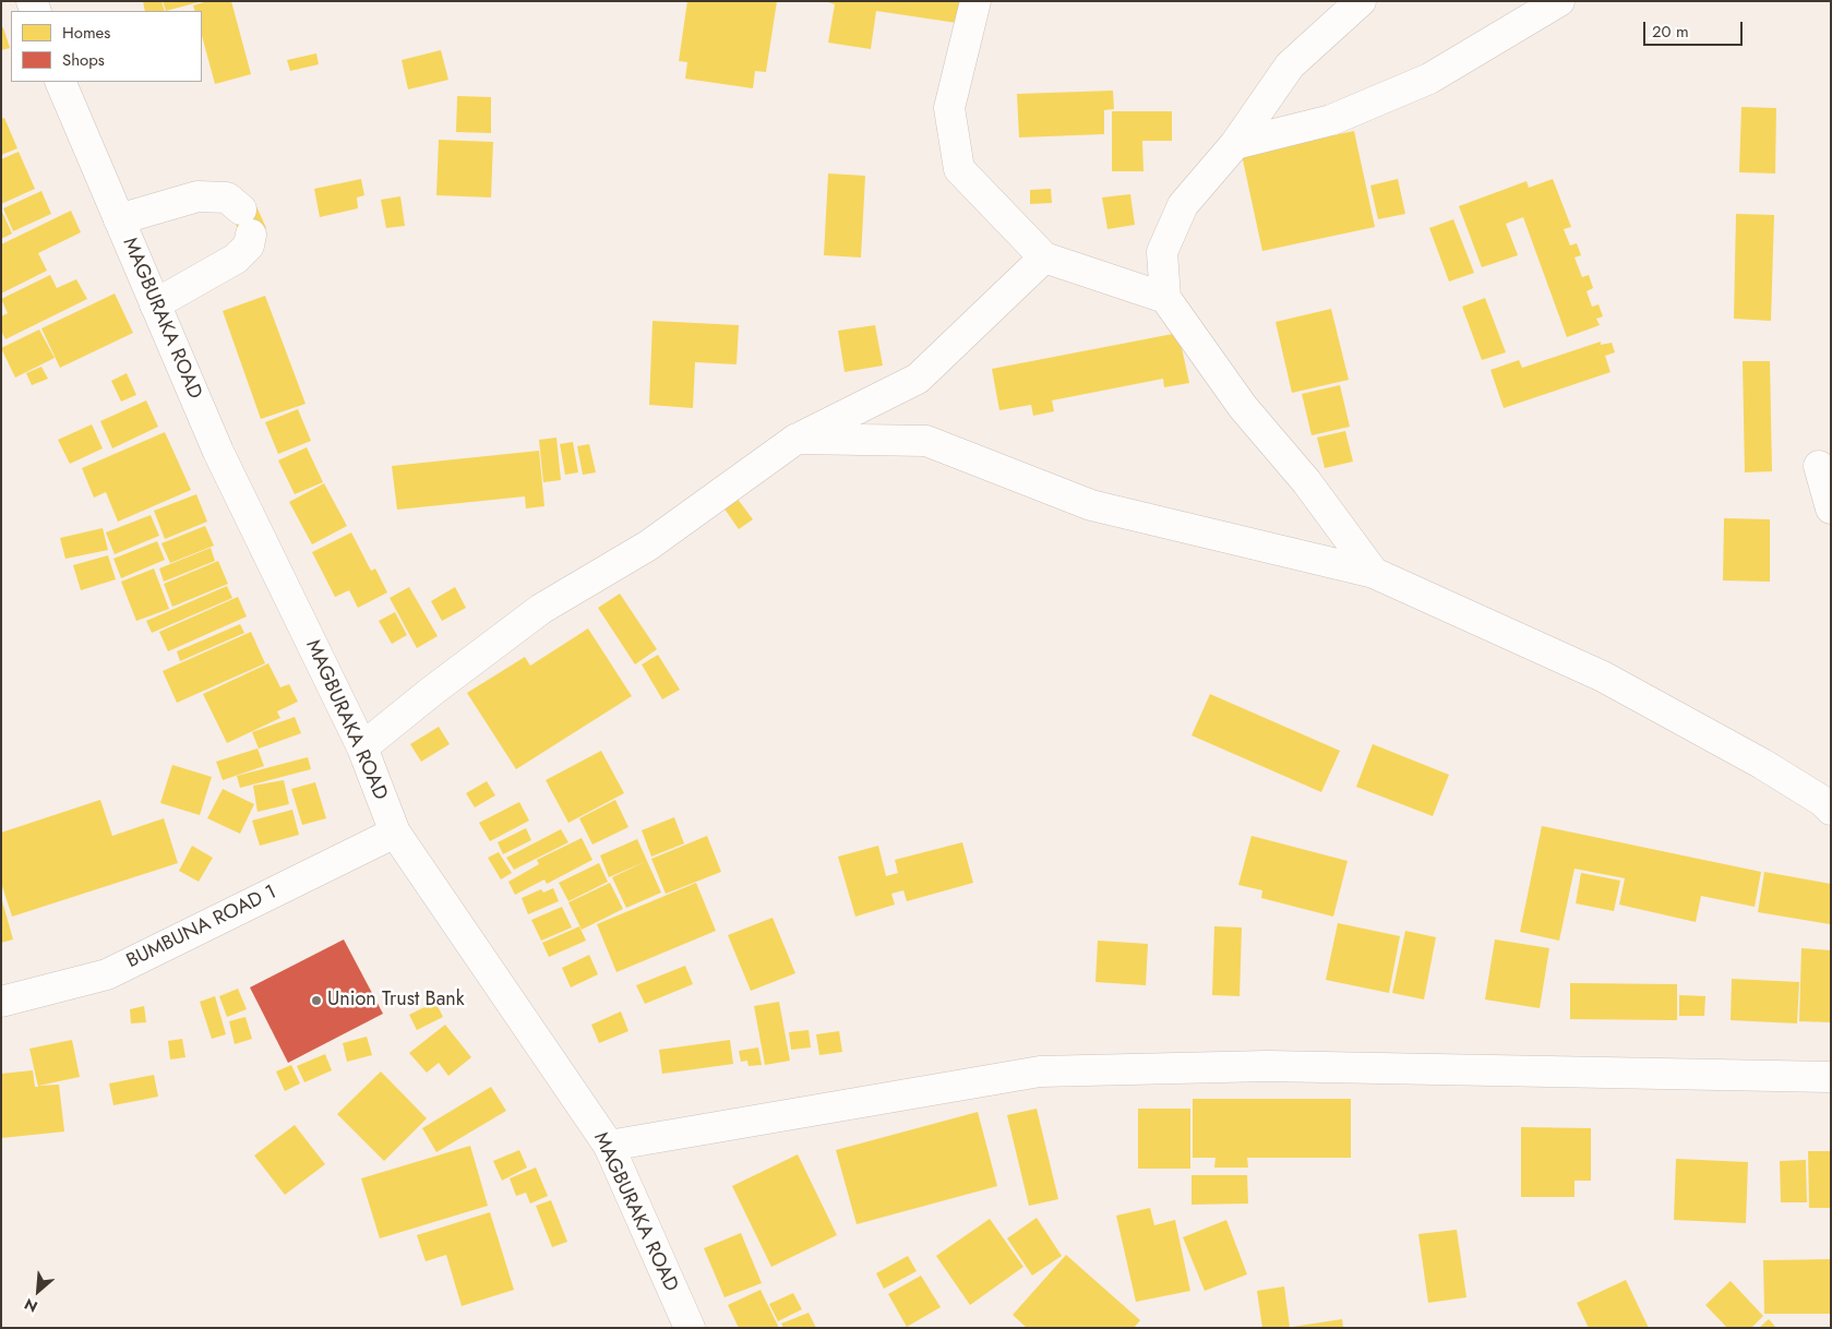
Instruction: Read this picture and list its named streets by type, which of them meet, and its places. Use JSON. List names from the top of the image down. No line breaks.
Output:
{"streets":{"street":["MAGBURAKA ROAD","BUMBUNA ROAD 1"]},"crossings":[["MAGBURAKA ROAD","BUMBUNA ROAD 1"]],"places":["Union Trust Bank"],"legend":["Homes","Shops"],"scale_bar":"20 m","north":"bottom left"}
